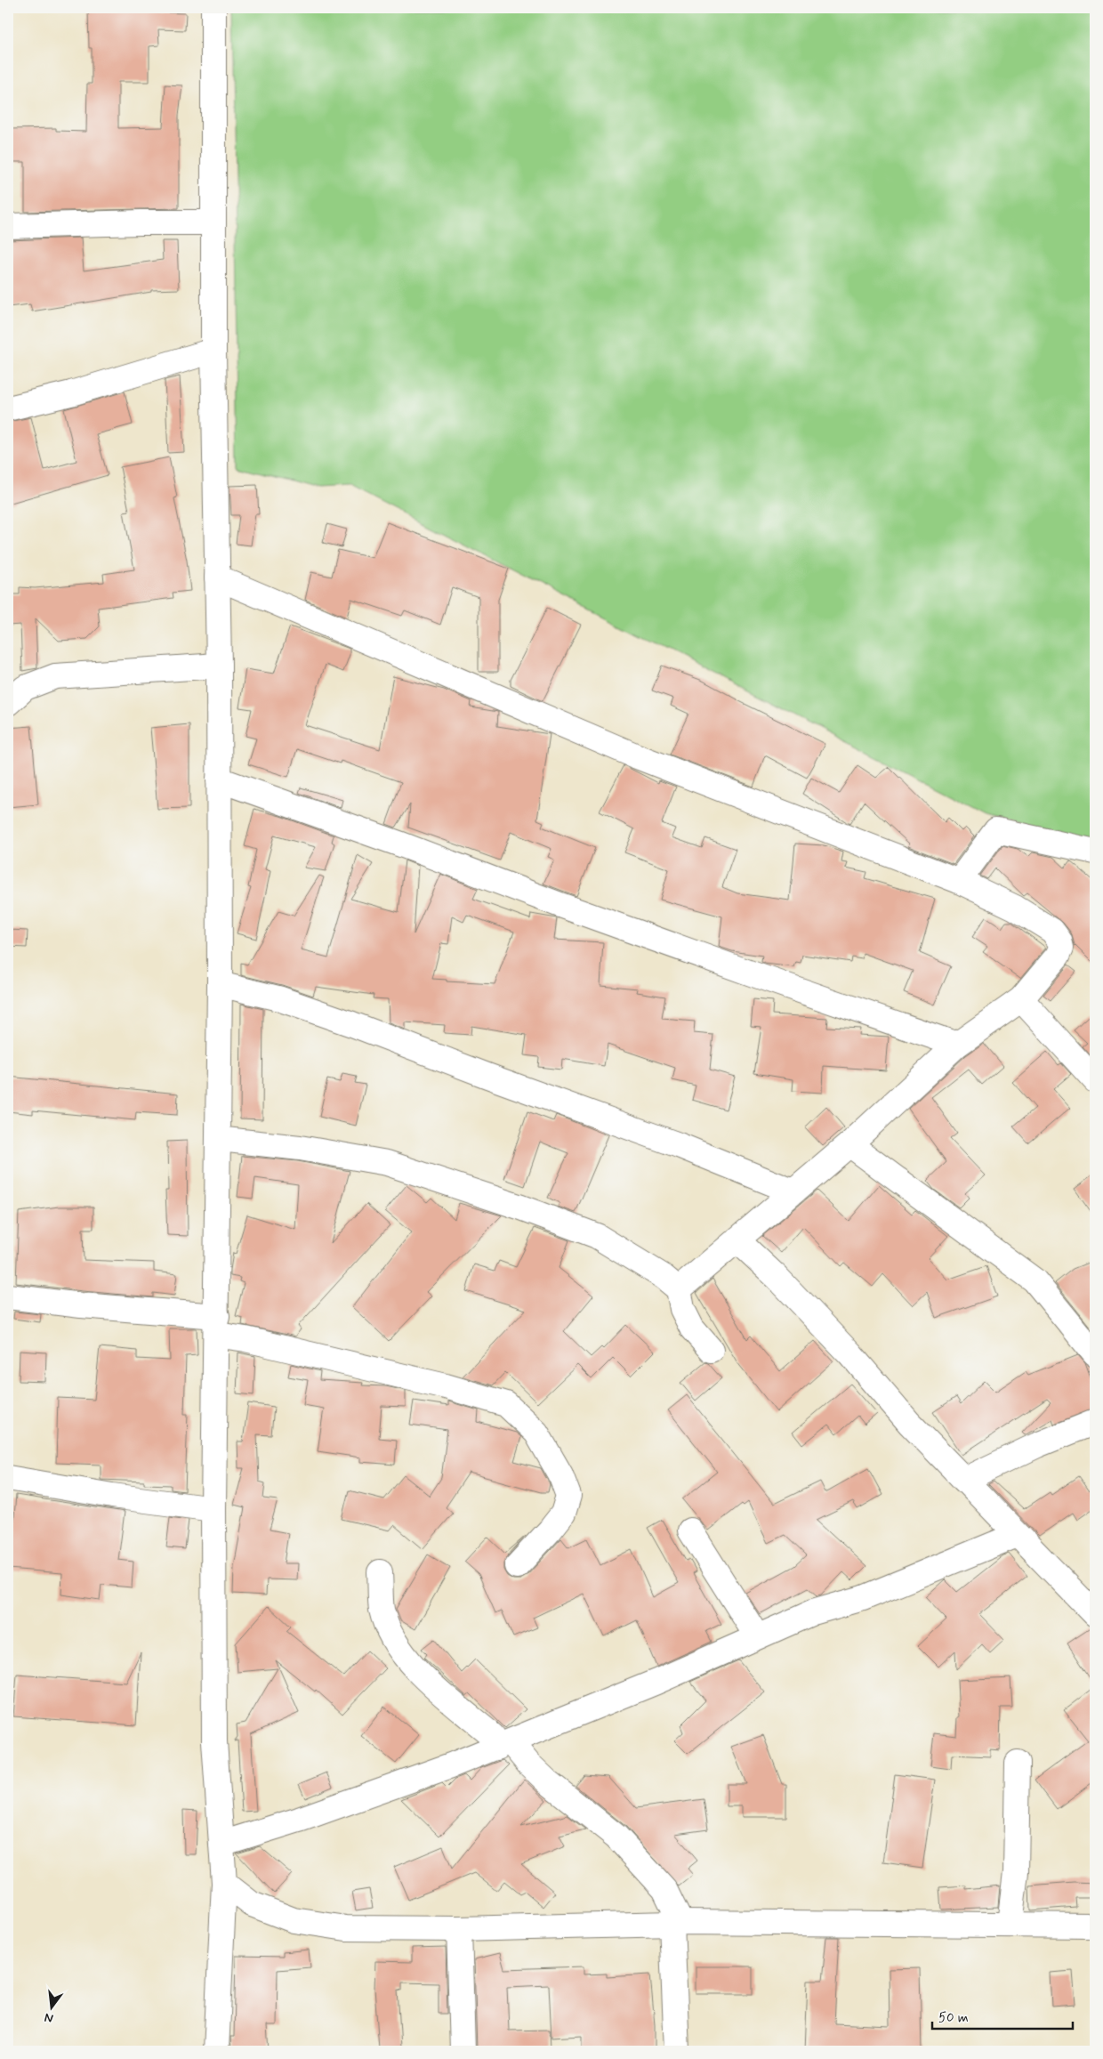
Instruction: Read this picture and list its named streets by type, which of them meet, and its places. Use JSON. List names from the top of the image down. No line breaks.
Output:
{"scale_bar":"50 m","north":"bottom"}
